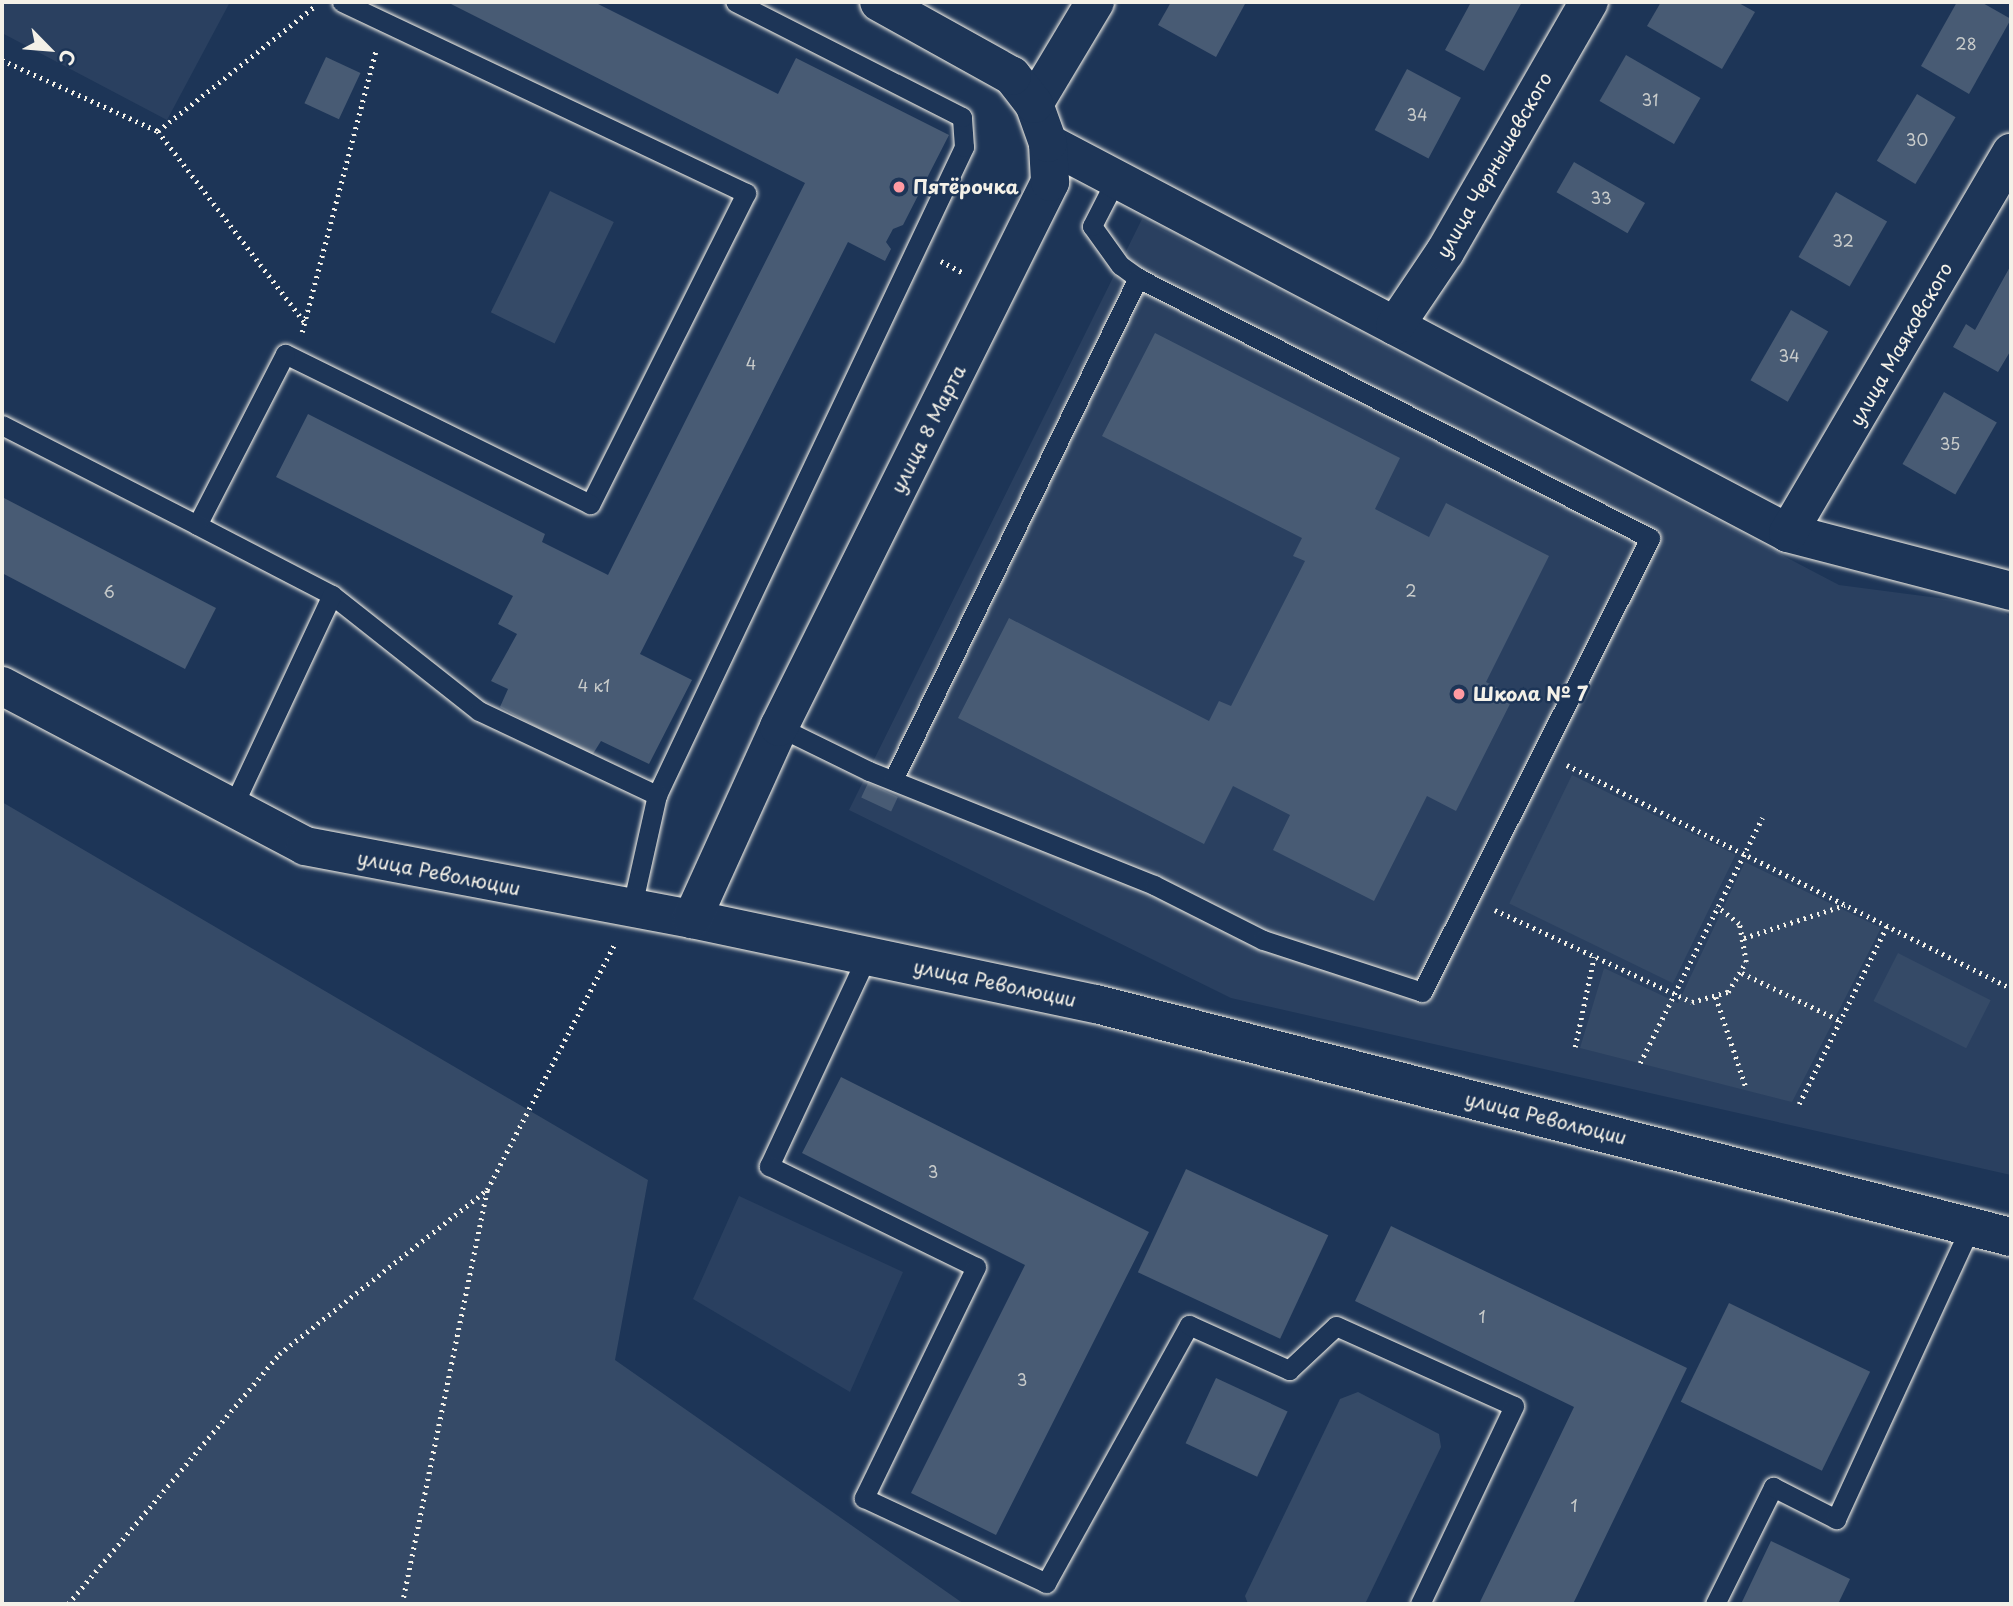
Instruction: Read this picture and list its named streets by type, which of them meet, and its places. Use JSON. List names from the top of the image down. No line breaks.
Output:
{"streets":{"street":["улица Чернышевского","улица Маяковского","улица 8 Марта","улица Революции"]},"crossings":[["улица 8 Марта","улица Революции"]],"places":["Пятёрочка","Школа № 7"],"house_numbers":["28","31","34","30","33","32","34","4","35","2","6","4 к1","3","1","3","1"],"north":"bottom right"}
